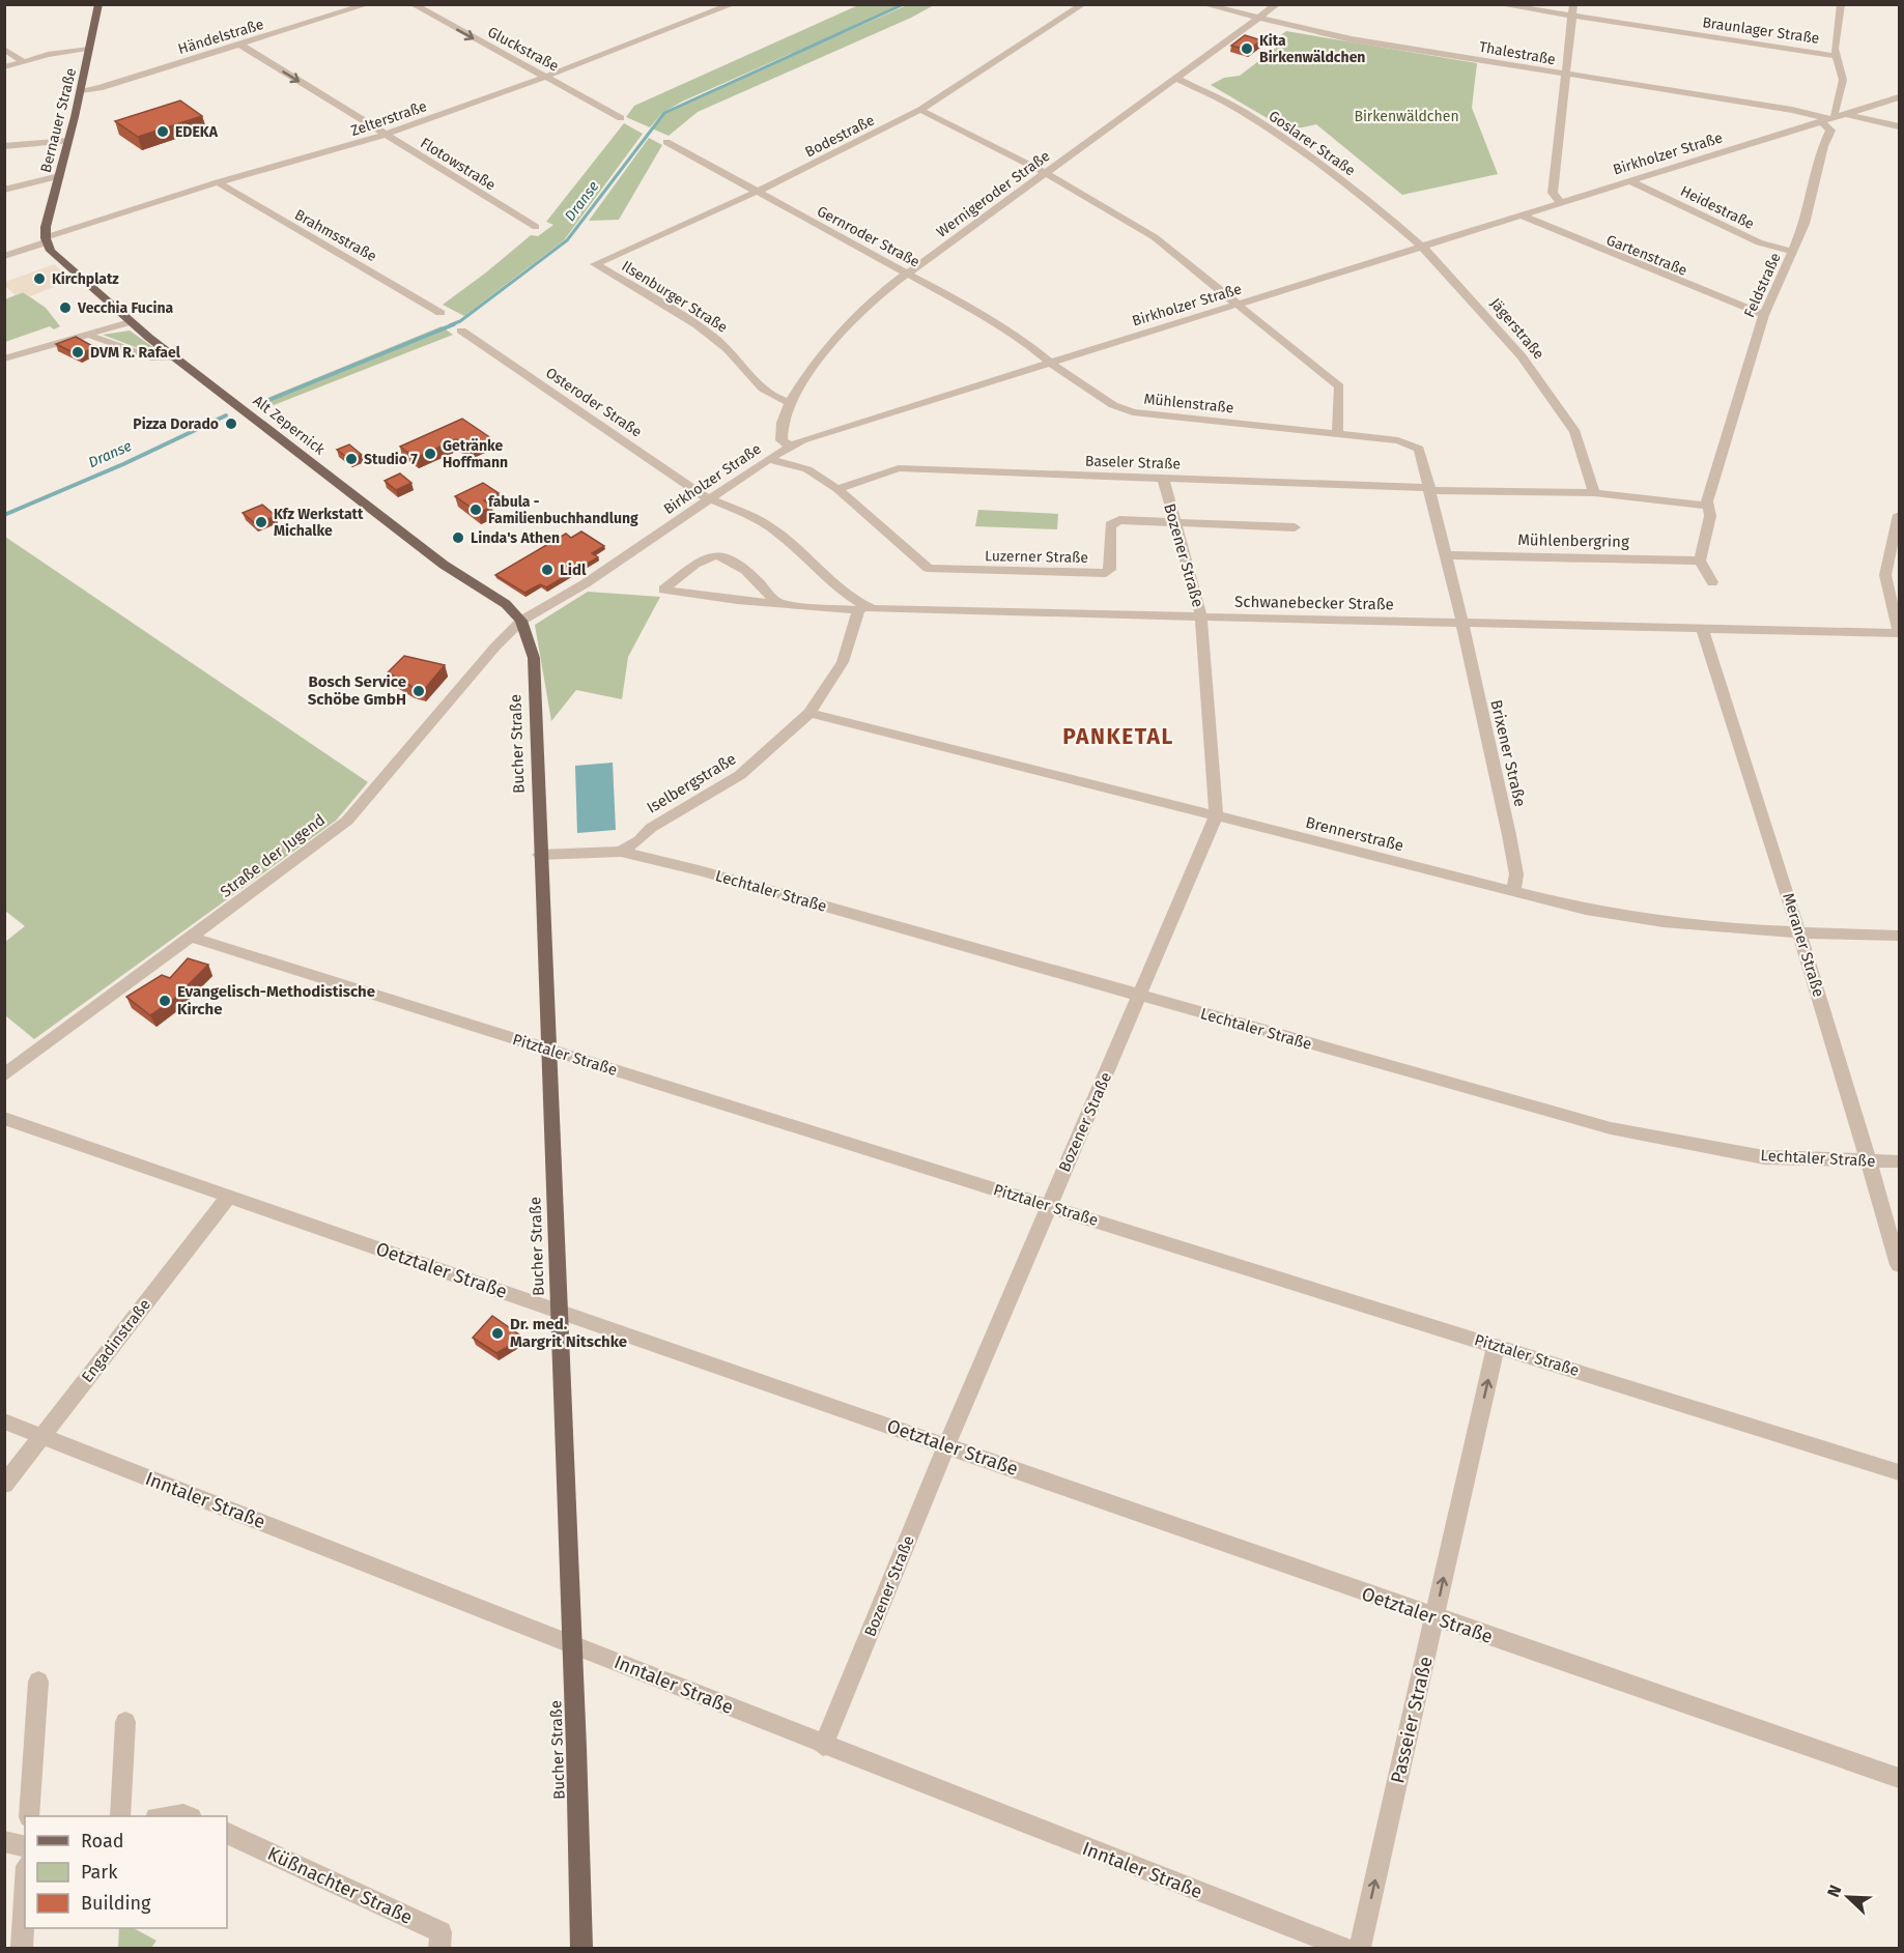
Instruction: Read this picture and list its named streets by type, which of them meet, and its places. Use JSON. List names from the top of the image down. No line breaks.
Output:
{"streets":{"main road":["Bernauer Straße","Alt Zepernick","Bucher Straße"],"street":["Braunlager Straße","Händelstraße","Gluckstraße","Thalestraße","Zelterstraße","Bodestraße","Goslarer Straße","Birkholzer Straße","Flotowstraße","Wernigeroder Straße","Heidestraße","Brahmsstraße","Gernroder Straße","Gartenstraße","Feldstraße","Ilsenburger Straße","Jägerstraße","Osteroder Straße","Mühlenstraße","Baseler Straße","Mühlenbergring","Bozener Straße","Luzerner Straße","Schwanebecker Straße","Brixener Straße","Iselbergstraße","Brennerstraße","Straße der Jugend","Lechtaler Straße","Meraner Straße","Pitztaler Straße","Oetztaler Straße","Engadinstraße","Inntaler Straße","Passeier Straße","Küßnachter Straße"]},"crossings":[["Händelstraße","Bernauer Straße"],["Händelstraße","Flotowstraße"],["Gluckstraße","Zelterstraße"],["Thalestraße","Birkholzer Straße"],["Thalestraße","Wernigeroder Straße"],["Thalestraße","Feldstraße"],["Zelterstraße","Bernauer Straße"],["Zelterstraße","Flotowstraße"],["Zelterstraße","Brahmsstraße"],["Zelterstraße","Alt Zepernick"],["Bernauer Straße","Alt Zepernick"],["Bodestraße","Gernroder Straße"],["Bodestraße","Ilsenburger Straße"],["Goslarer Straße","Birkholzer Straße"],["Goslarer Straße","Wernigeroder Straße"],["Goslarer Straße","Jägerstraße"],["Birkholzer Straße","Wernigeroder Straße"],["Birkholzer Straße","Heidestraße"],["Birkholzer Straße","Gernroder Straße"],["Birkholzer Straße","Gartenstraße"],["Birkholzer Straße","Feldstraße"],["Birkholzer Straße","Jägerstraße"],["Birkholzer Straße","Osteroder Straße"],["Birkholzer Straße","Mühlenstraße"],["Birkholzer Straße","Alt Zepernick"],["Birkholzer Straße","Luzerner Straße"],["Birkholzer Straße","Bucher Straße"],["Birkholzer Straße","Straße der Jugend"],["Wernigeroder Straße","Gernroder Straße"],["Wernigeroder Straße","Ilsenburger Straße"],["Heidestraße","Feldstraße"],["Gernroder Straße","Mühlenstraße"],["Gartenstraße","Feldstraße"],["Osteroder Straße","Schwanebecker Straße"],["Osteroder Straße","Iselbergstraße"],["Mühlenstraße","Baseler Straße"],["Mühlenstraße","Mühlenbergring"],["Mühlenstraße","Schwanebecker Straße"],["Mühlenstraße","Brixener Straße"],["Alt Zepernick","Bucher Straße"],["Alt Zepernick","Straße der Jugend"],["Baseler Straße","Bozener Straße"],["Baseler Straße","Luzerner Straße"],["Bozener Straße","Luzerner Straße"],["Bozener Straße","Schwanebecker Straße"],["Bozener Straße","Brennerstraße"],["Bozener Straße","Lechtaler Straße"],["Bozener Straße","Pitztaler Straße"],["Bozener Straße","Oetztaler Straße"],["Bozener Straße","Inntaler Straße"],["Schwanebecker Straße","Brixener Straße"],["Schwanebecker Straße","Iselbergstraße"],["Schwanebecker Straße","Meraner Straße"],["Bucher Straße","Straße der Jugend"],["Bucher Straße","Pitztaler Straße"],["Bucher Straße","Oetztaler Straße"],["Bucher Straße","Inntaler Straße"],["Brixener Straße","Brennerstraße"],["Iselbergstraße","Brennerstraße"],["Iselbergstraße","Lechtaler Straße"],["Brennerstraße","Meraner Straße"],["Straße der Jugend","Pitztaler Straße"],["Lechtaler Straße","Meraner Straße"],["Pitztaler Straße","Passeier Straße"],["Oetztaler Straße","Engadinstraße"],["Oetztaler Straße","Passeier Straße"],["Engadinstraße","Inntaler Straße"]],"one_way":["Gluckstraße","Flotowstraße","Passeier Straße"],"districts":["PANKETAL"],"water":["Dranse"],"parks":["Birkenwäldchen"],"places":["Kita Birkenwäldchen","EDEKA","Kirchplatz","Vecchia Fucina","DVM R. Rafael","Pizza Dorado","Getränke Hoffmann","Studio 7","fabula - Familienbuchhandlung","Kfz Werkstatt Michalke","Linda's Athen","Lidl","Bosch Service Schöbe GmbH","Evangelisch-Methodistische Kirche","Dr. med. Margrit Nitschke"],"legend":["Road","Park","Building"],"north":"top left"}
